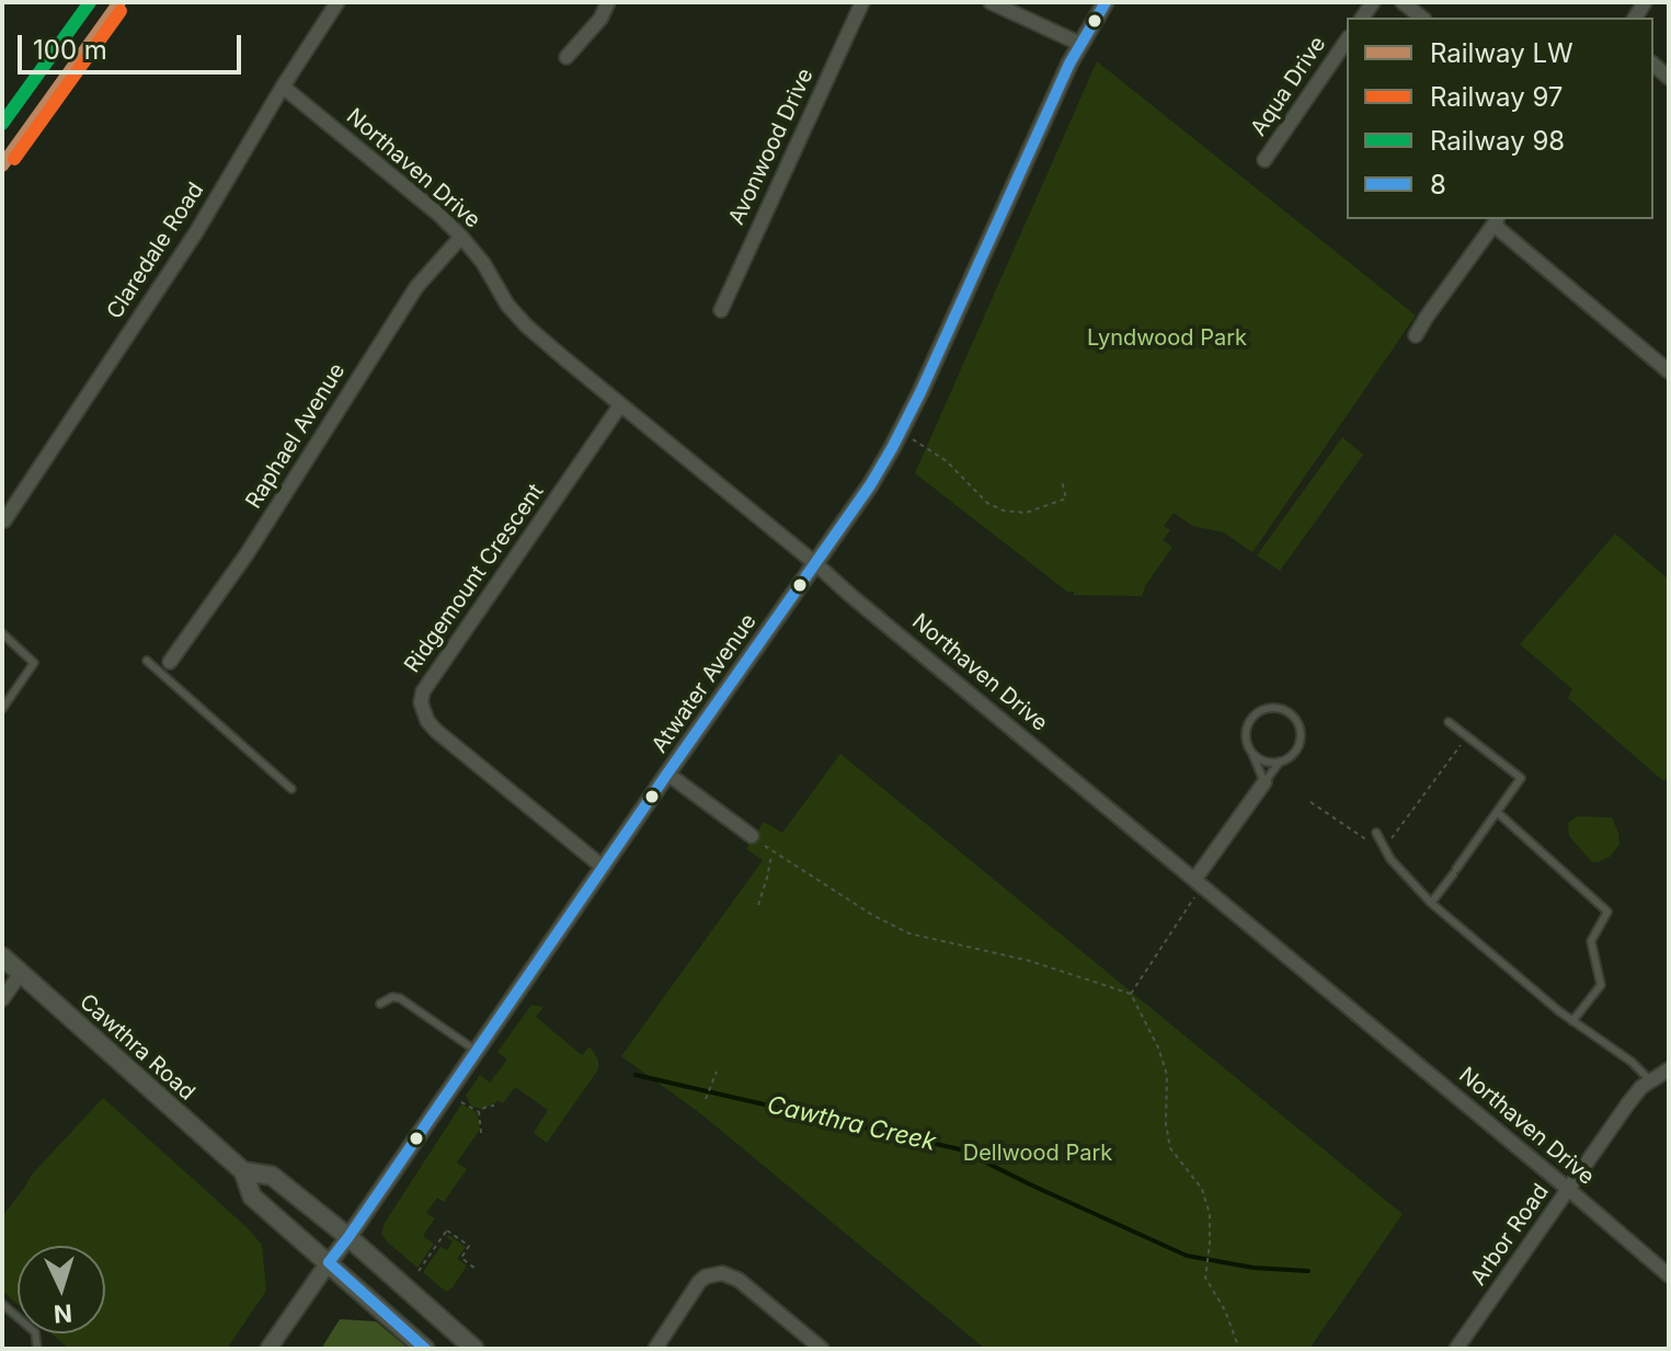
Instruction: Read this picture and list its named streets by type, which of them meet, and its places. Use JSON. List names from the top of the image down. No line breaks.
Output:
{"streets":{"main road":["Cawthra Road"],"street":["Aqua Drive","Avonwood Drive","Northaven Drive","Claredale Road","Raphael Avenue","Ridgemount Crescent","Atwater Avenue","Arbor Road"]},"crossings":[["Northaven Drive","Claredale Road"],["Northaven Drive","Raphael Avenue"],["Northaven Drive","Ridgemount Crescent"],["Northaven Drive","Atwater Avenue"],["Northaven Drive","Arbor Road"],["Ridgemount Crescent","Atwater Avenue"],["Atwater Avenue","Cawthra Road"]],"water":["Cawthra Creek"],"parks":["Lyndwood Park","Dellwood Park"],"lines":["rail line LW","rail line 98","transit line 8","rail line 97"],"legend":["Railway LW","Railway 97","Railway 98","8"],"scale_bar":"100 m","north":"bottom"}
